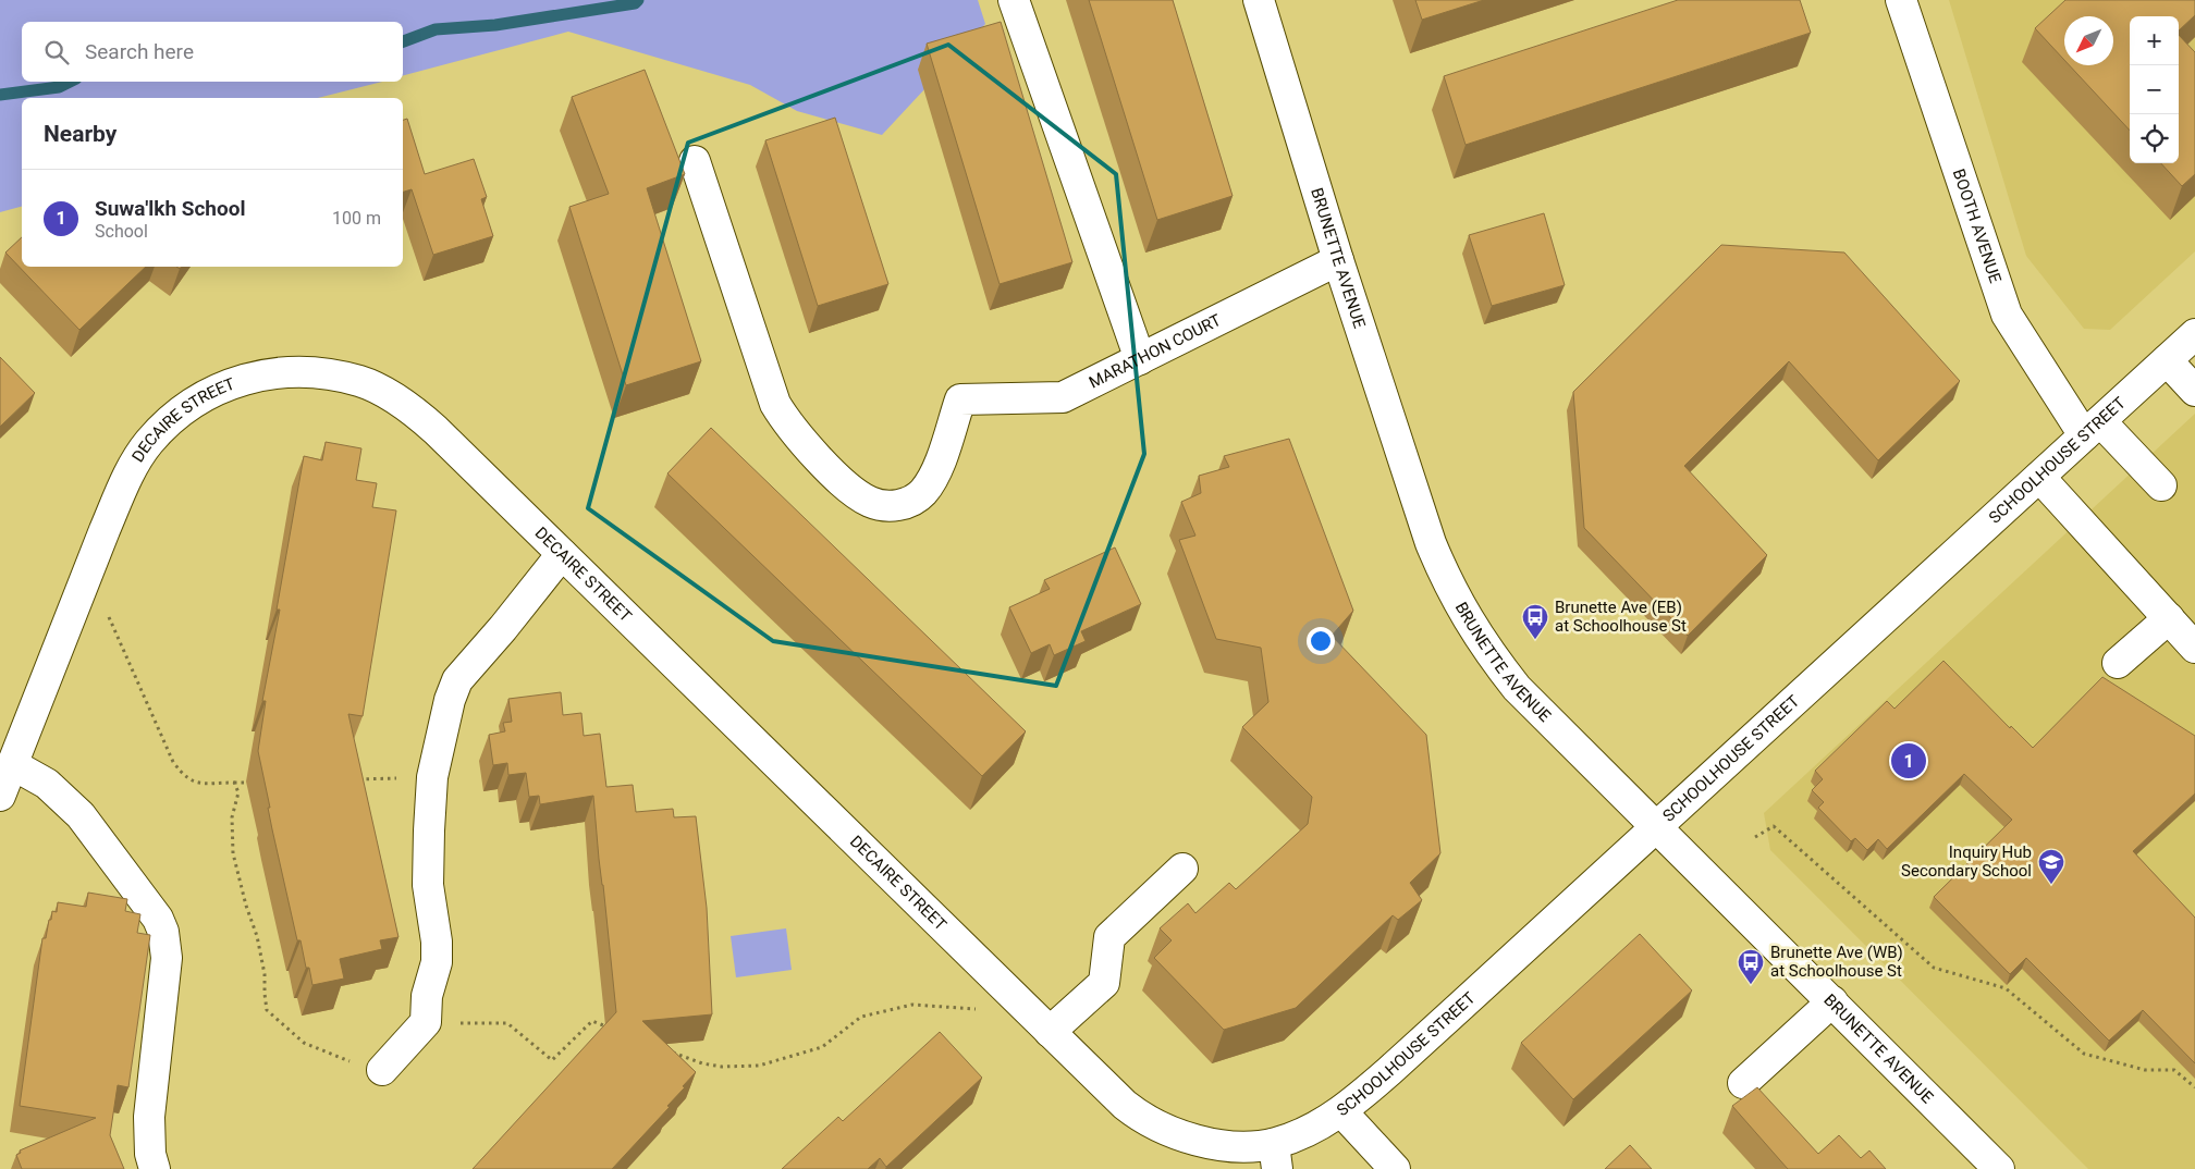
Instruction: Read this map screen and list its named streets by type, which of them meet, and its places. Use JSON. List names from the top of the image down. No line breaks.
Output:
{"streets":{"street":["BOOTH AVENUE","BRUNETTE AVENUE","MARATHON COURT","DECAIRE STREET","SCHOOLHOUSE STREET"]},"crossings":[["BOOTH AVENUE","SCHOOLHOUSE STREET"],["BRUNETTE AVENUE","MARATHON COURT"],["BRUNETTE AVENUE","SCHOOLHOUSE STREET"],["DECAIRE STREET","SCHOOLHOUSE STREET"]],"places":{"bus stop":["Brunette Ave (EB) at Schoolhouse St","Brunette Ave (WB) at Schoolhouse St"],"school or university":["Inquiry Hub Secondary School"]},"north":"bottom left","page":{"map_buttons":["+","−"],"search":"Search here","heading":"Nearby","list":[{"mark":"1","name":"Suwa'lkh School","note":"School","value":"100 m"}],"pins":"1"}}
